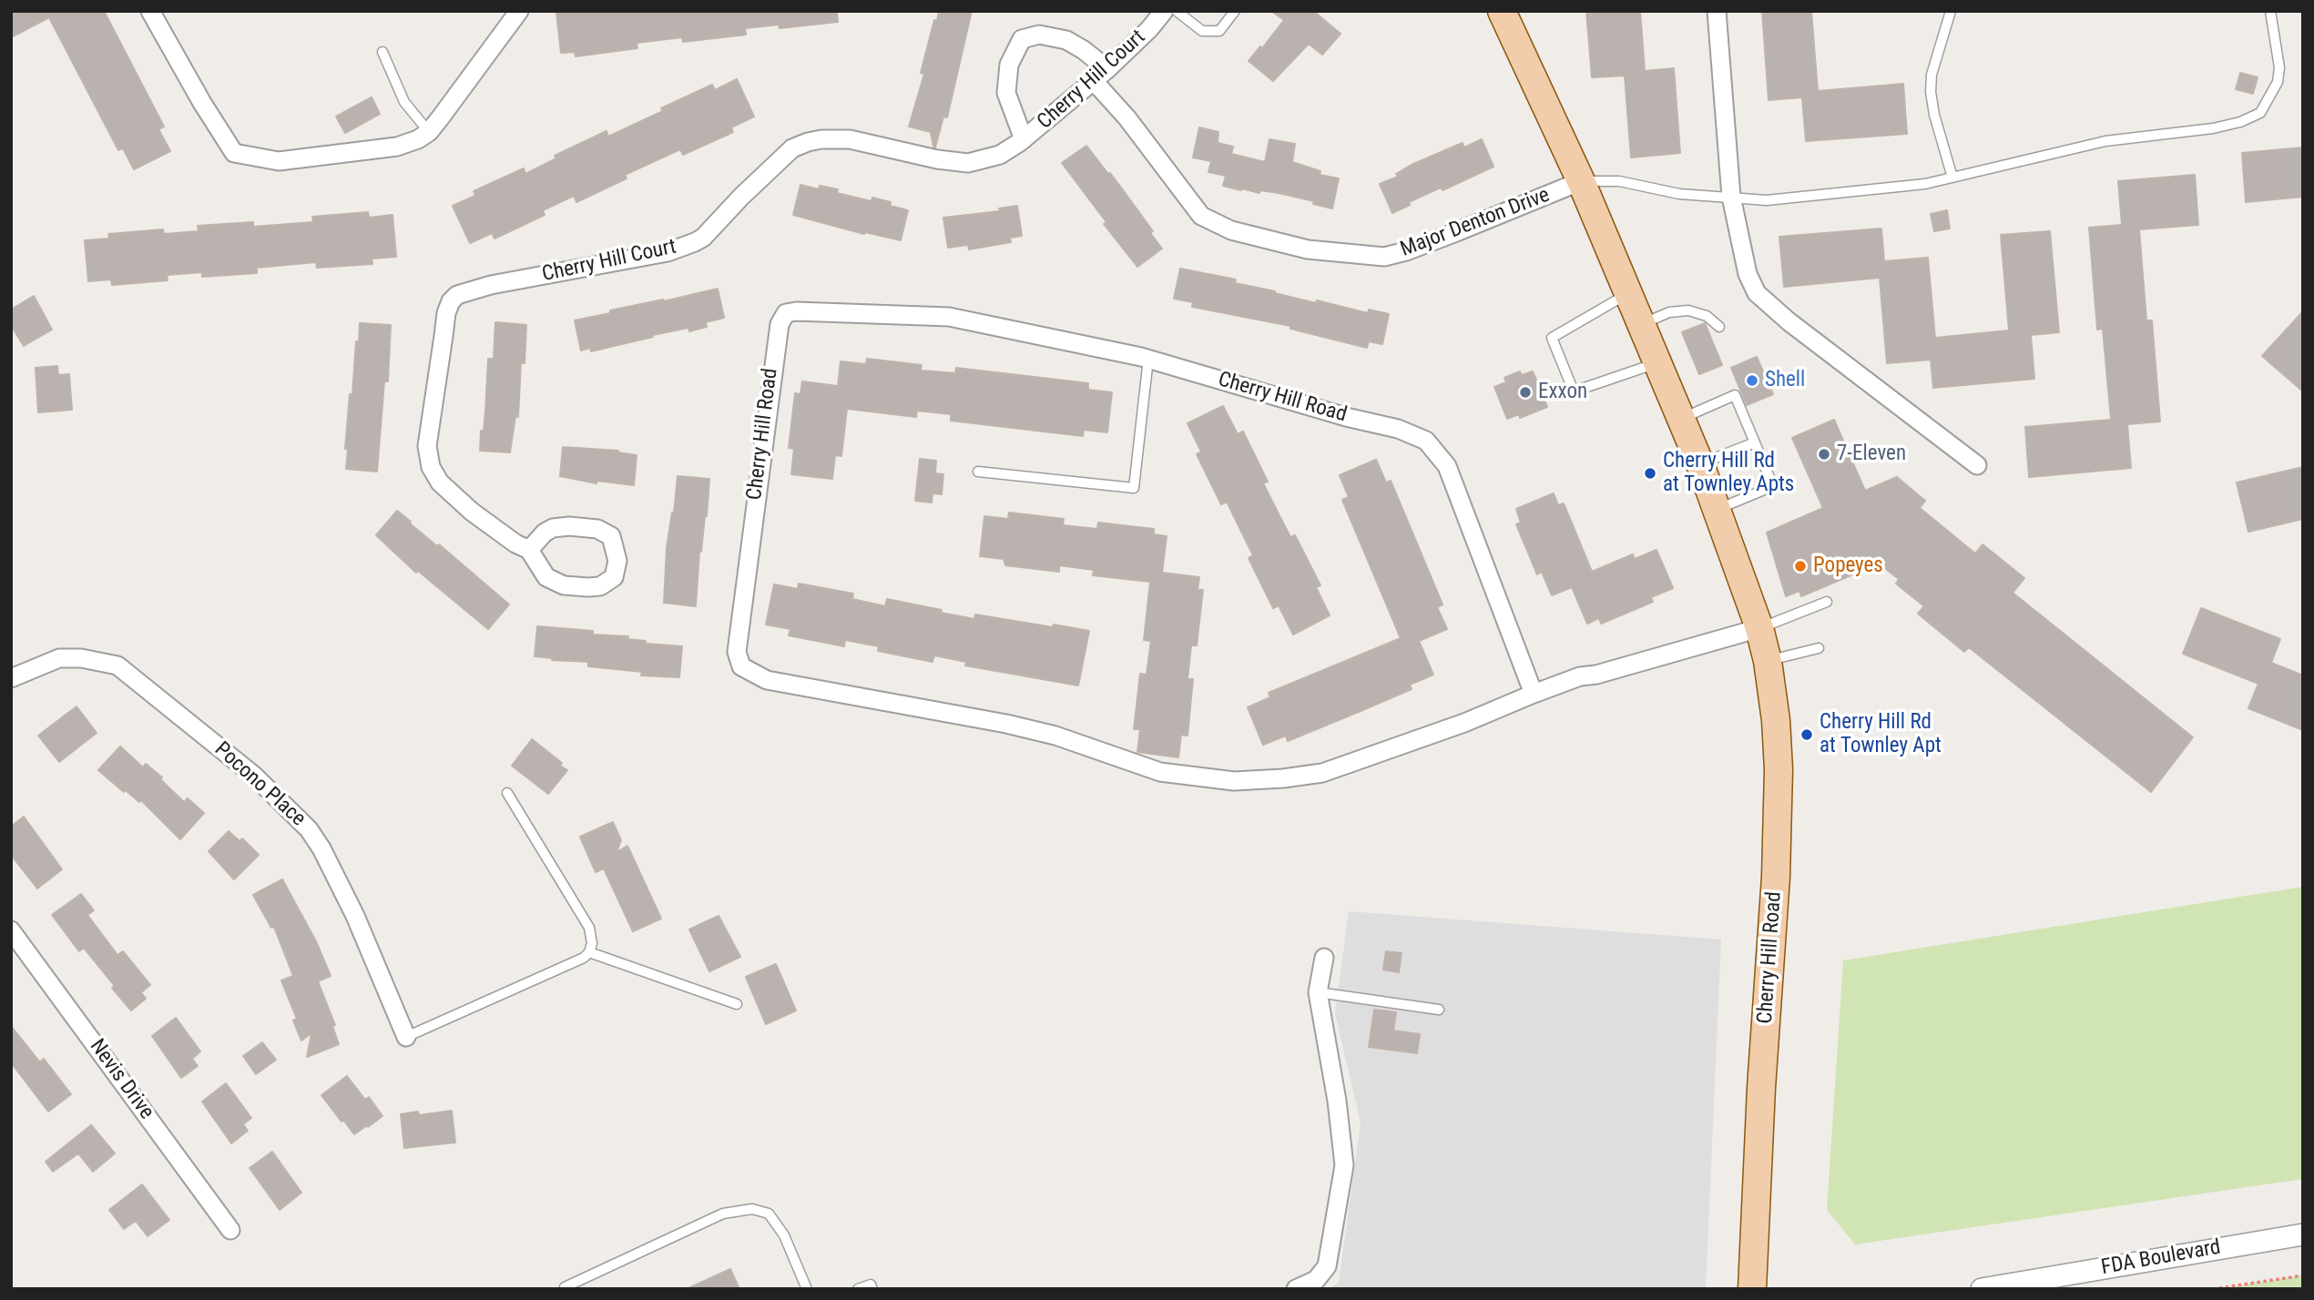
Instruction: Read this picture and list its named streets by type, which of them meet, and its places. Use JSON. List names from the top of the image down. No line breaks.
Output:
{"streets":{"main road":["Cherry Hill Road"],"street":["Cherry Hill Court","Major Denton Drive","Pocono Place","Nevis Drive","FDA Boulevard"]},"crossings":[["Cherry Hill Court","Major Denton Drive"],["Major Denton Drive","Cherry Hill Road"]],"places":["Shell","Exxon","7-Eleven","Cherry Hill Rd at Townley Apts","Popeyes","Cherry Hill Rd at Townley Apt"]}
